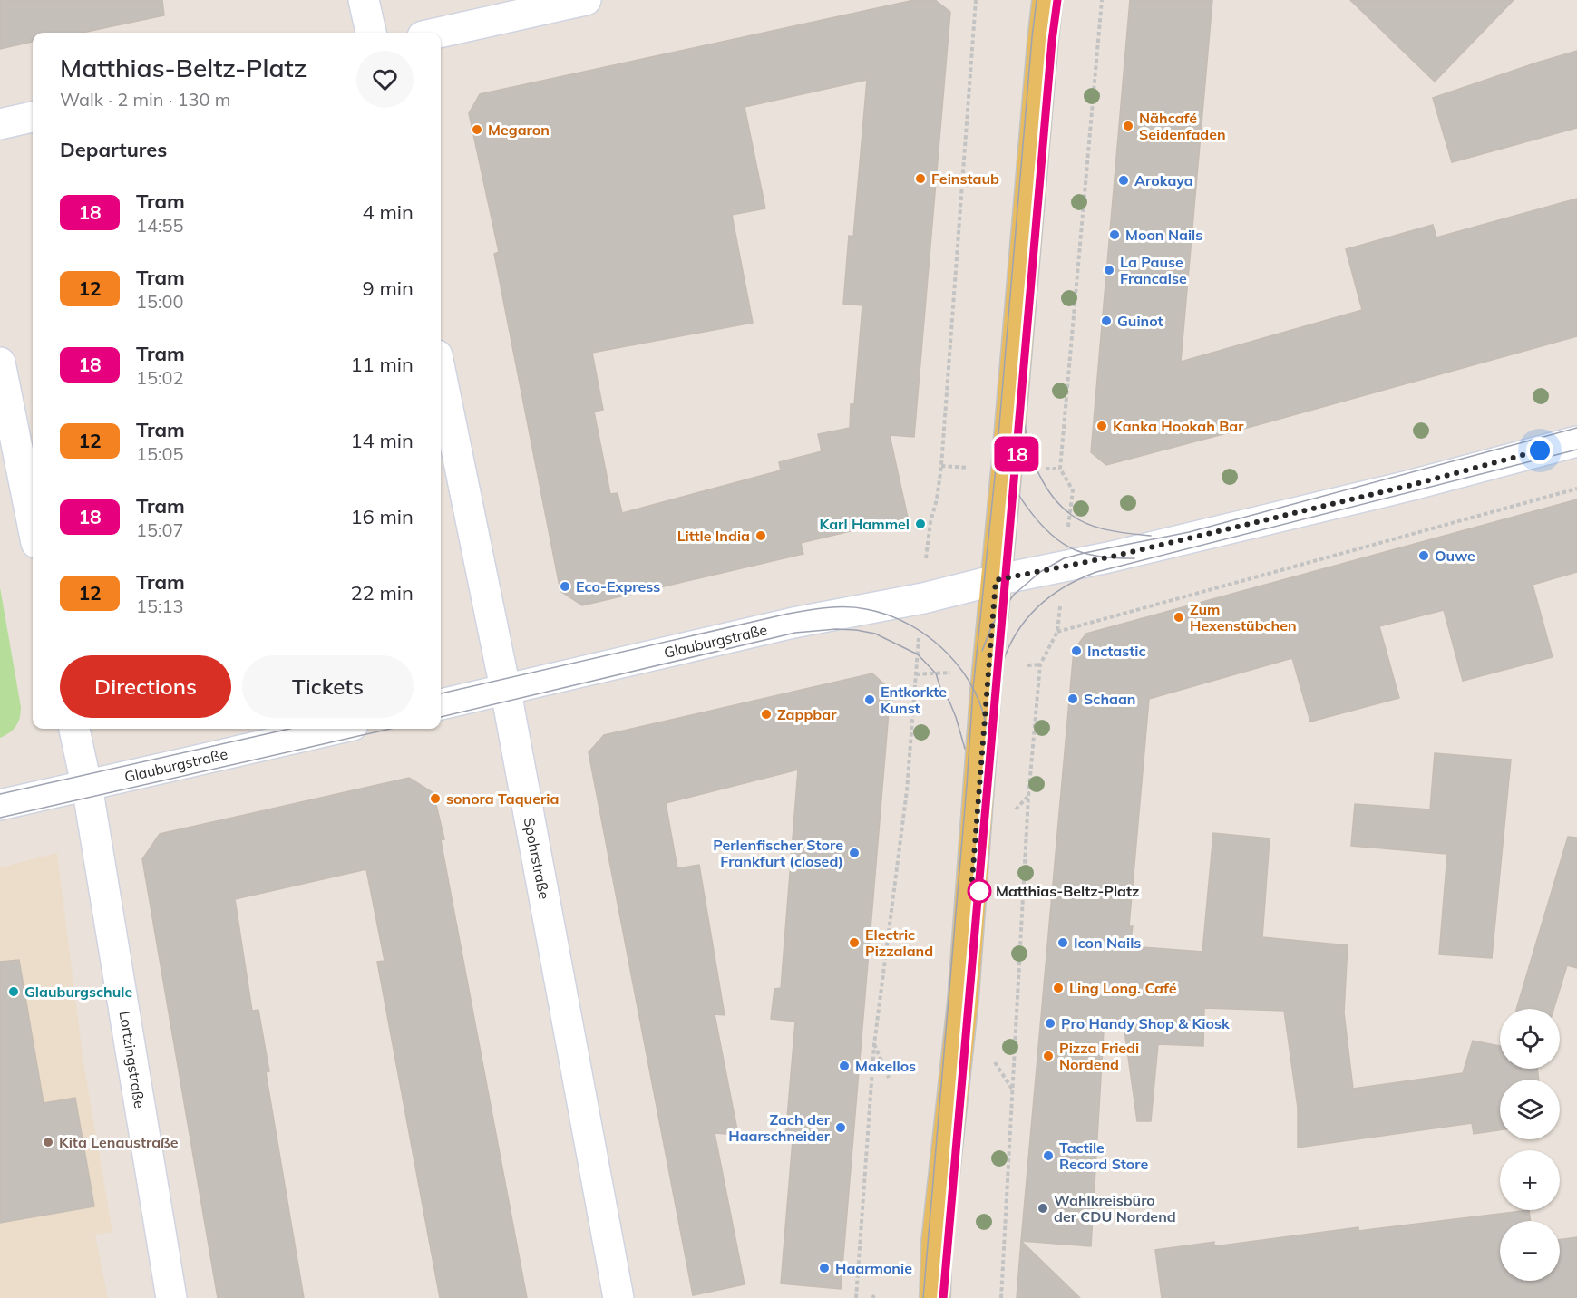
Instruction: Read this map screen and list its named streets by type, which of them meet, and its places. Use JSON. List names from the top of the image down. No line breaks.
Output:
{"streets":{"street":["Glauburgstraße","Spohrstraße","Lortzingstraße"]},"crossings":[["Glauburgstraße","Spohrstraße"],["Glauburgstraße","Lortzingstraße"]],"places":["Nähcafé Seidenfaden","Megaron","Feinstaub","Arokaya","Moon Nails","La Pause Francaise","Guinot","Kanka Hookah Bar","Karl Hammel","Little India","Ouwe","Eco-Express","Zum Hexenstübchen","Inctastic","Schaan","Entkorkte Kunst","Zappbar","sonora Taqueria","Perlenfischer Store Frankfurt (closed)","Matthias-Beltz-Platz","Electric Pizzaland","Icon Nails","Ling Long. Café","Glauburgschule","Pro Handy Shop & Kiosk","Pizza Friedi Nordend","Makellos","Zach der Haarschneider","Kita Lenaustraße","Tactile Record Store","Wahlkreisbüro der CDU Nordend","Haarmonie"],"lines":["tram line 18"],"page":{"on_map":"18","heading":[["Matthias-Beltz-Platz","Walk · 2 min · 130 m"],"Departures"],"list":[{"mark":"18","name":"Tram","note":"14:55","value":"4 min"},{"mark":"12","name":"Tram","note":"15:00","value":"9 min"},{"mark":"18","name":"Tram","note":"15:02","value":"11 min"},{"mark":"12","name":"Tram","note":"15:05","value":"14 min"},{"mark":"18","name":"Tram","note":"15:07","value":"16 min"},{"mark":"12","name":"Tram","note":"15:13","value":"22 min"}],"buttons":["Directions","Tickets"],"map_buttons":["+","−"]}}
